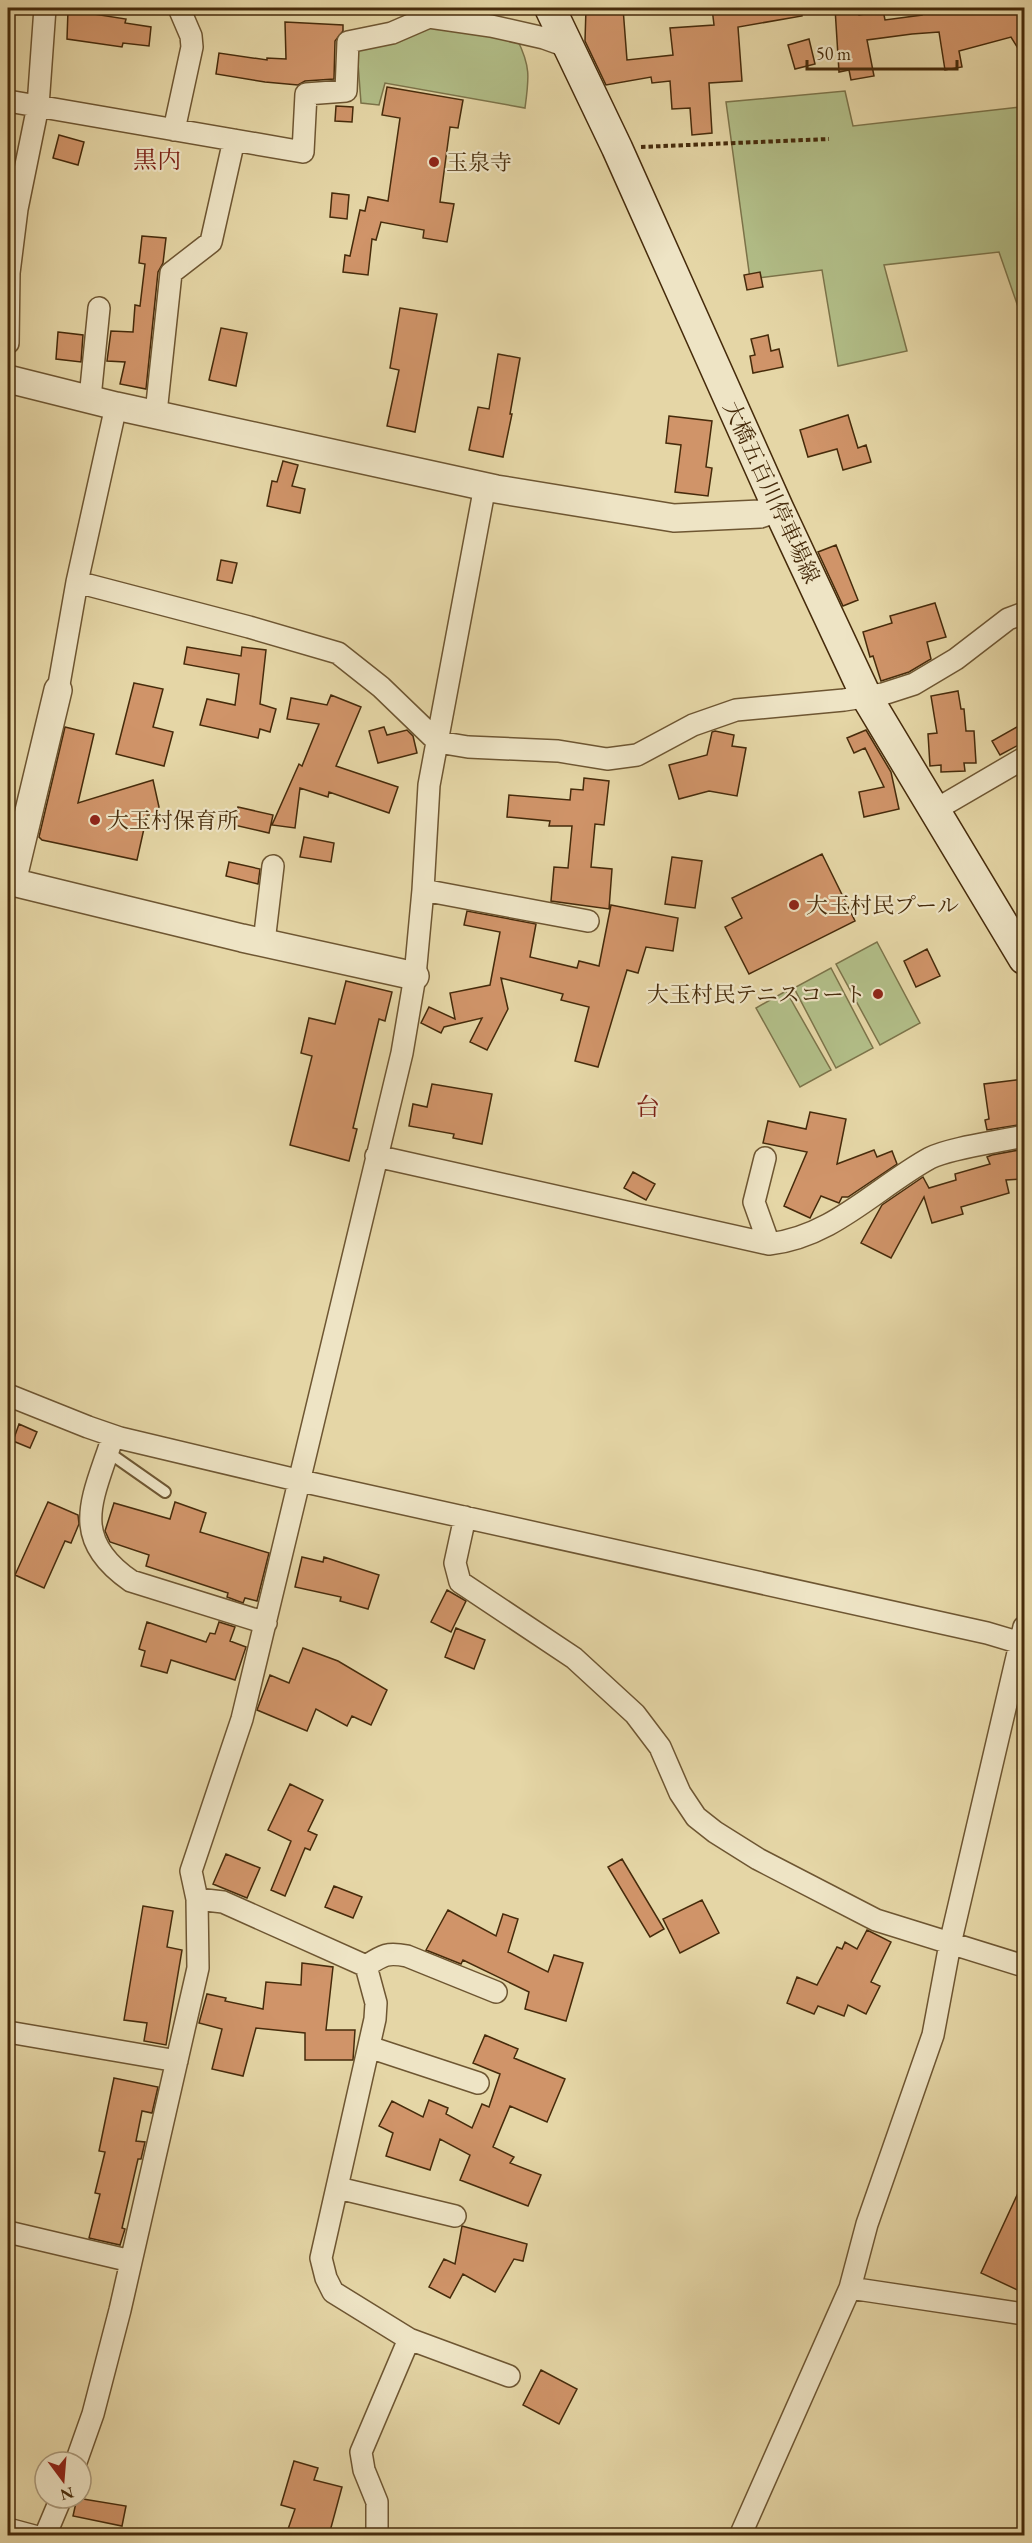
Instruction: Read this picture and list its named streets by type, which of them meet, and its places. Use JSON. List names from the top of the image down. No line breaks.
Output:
{"streets":{"main road":["大橋五百川停車場線"]},"districts":["黒内","台"],"places":["玉泉寺","大玉村保育所","大玉村民プール","大玉村民テニスコート"],"scale_bar":"50 m","north":"bottom"}
